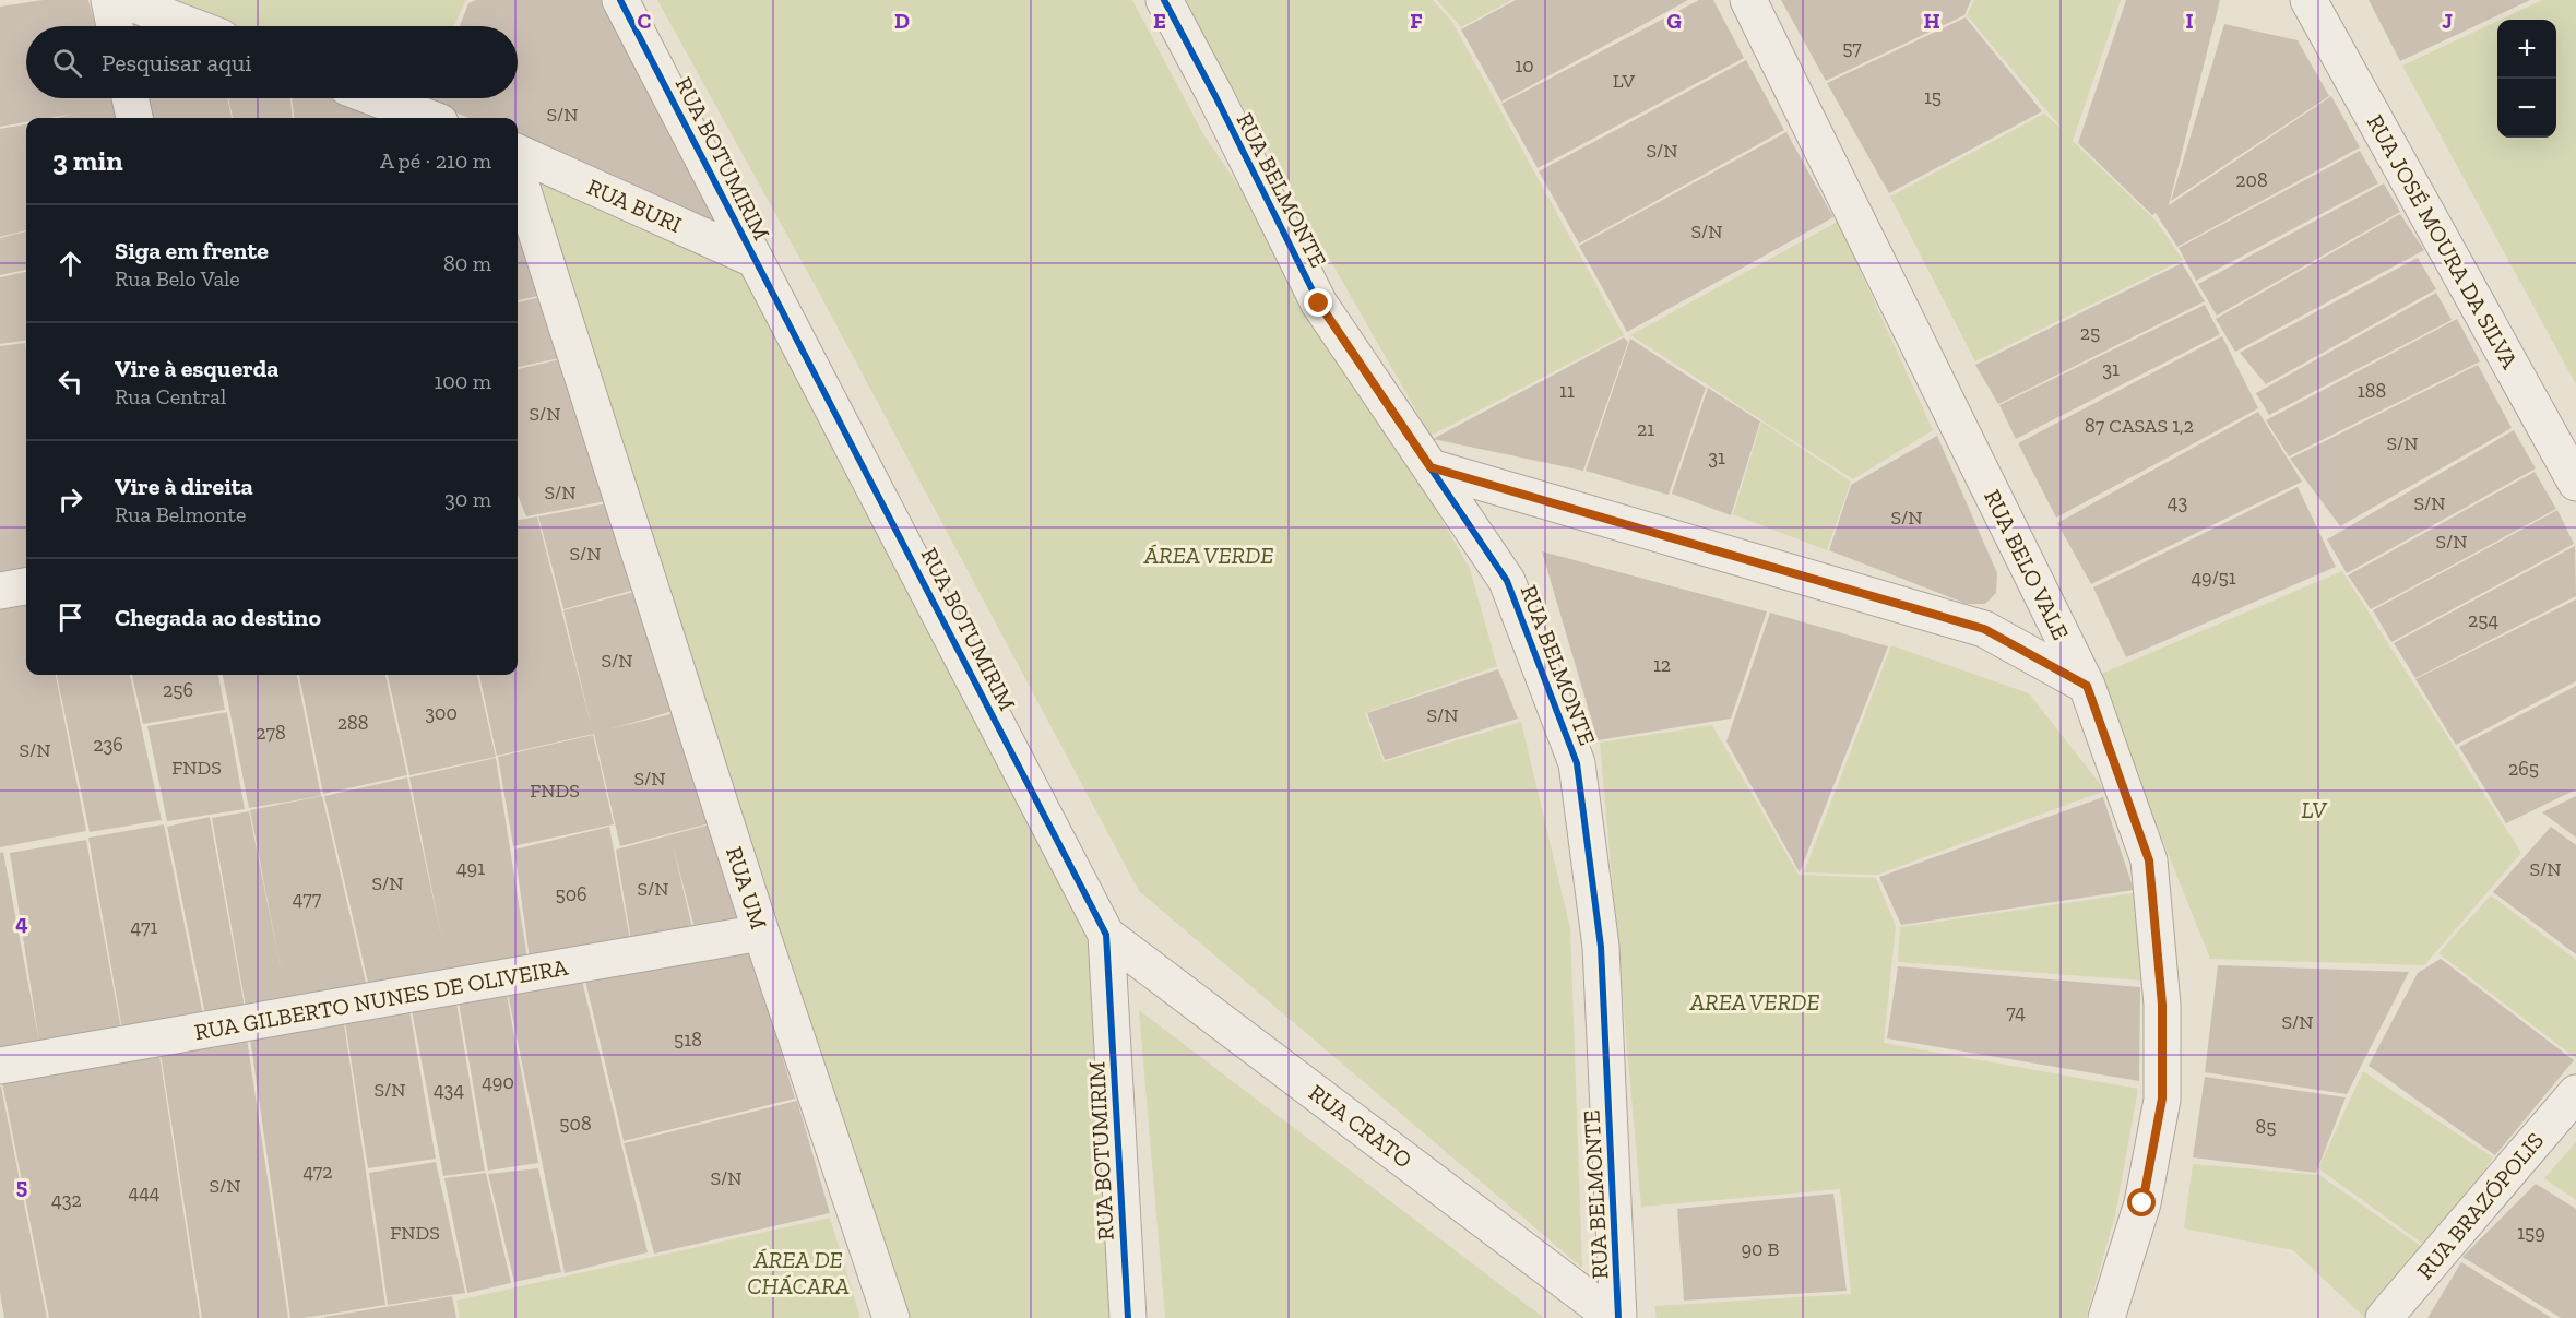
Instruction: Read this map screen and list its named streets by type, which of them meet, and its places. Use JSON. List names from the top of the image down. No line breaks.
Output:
{"streets":{"street":["RUA BOTUMIRIM","RUA BELMONTE","RUA BURI","RUA JOSÉ MOURA DA SILVA","RUA BELO VALE","RUA UM","RUA GILBERTO NUNES DE OLIVEIRA","RUA CRATO","RUA BRAZÓPOLIS"]},"crossings":[["RUA BOTUMIRIM","RUA BURI"],["RUA BOTUMIRIM","RUA CRATO"],["RUA BELMONTE","RUA CRATO"],["RUA UM","RUA GILBERTO NUNES DE OLIVEIRA"]],"parks":["ÁREA VERDE","LV","AREA VERDE","ÁREA DE CHÁCARA"],"house_numbers":["57","10","LV","15","S/N","S/N","208","S/N","25","31","11","188","S/N","87 CASAS 1,2","21","S/N","31","S/N","43","S/N","S/N","S/N","S/N","49/51","254","S/N","12","256","300","S/N","288","278","236","S/N","FNDS","265","S/N","FNDS","491","S/N","S/N","S/N","506","477","471","74","S/N","518","490","S/N","434","508","85","472","S/N","S/N","444","432","FNDS","159","90 B"],"page":{"map_buttons":["+","−"],"search":"Pesquisar aqui","heading":["3 min","A pé · 210 m"],"list":[["Siga em frente","Rua Belo Vale","80 m"],["Vire à esquerda","Rua Central","100 m"],["Vire à direita","Rua Belmonte","30 m"],"Chegada ao destino"]},"grid":{"columns":["C","D","E","F","G","H","I","J"],"rows":["4","5"]}}
